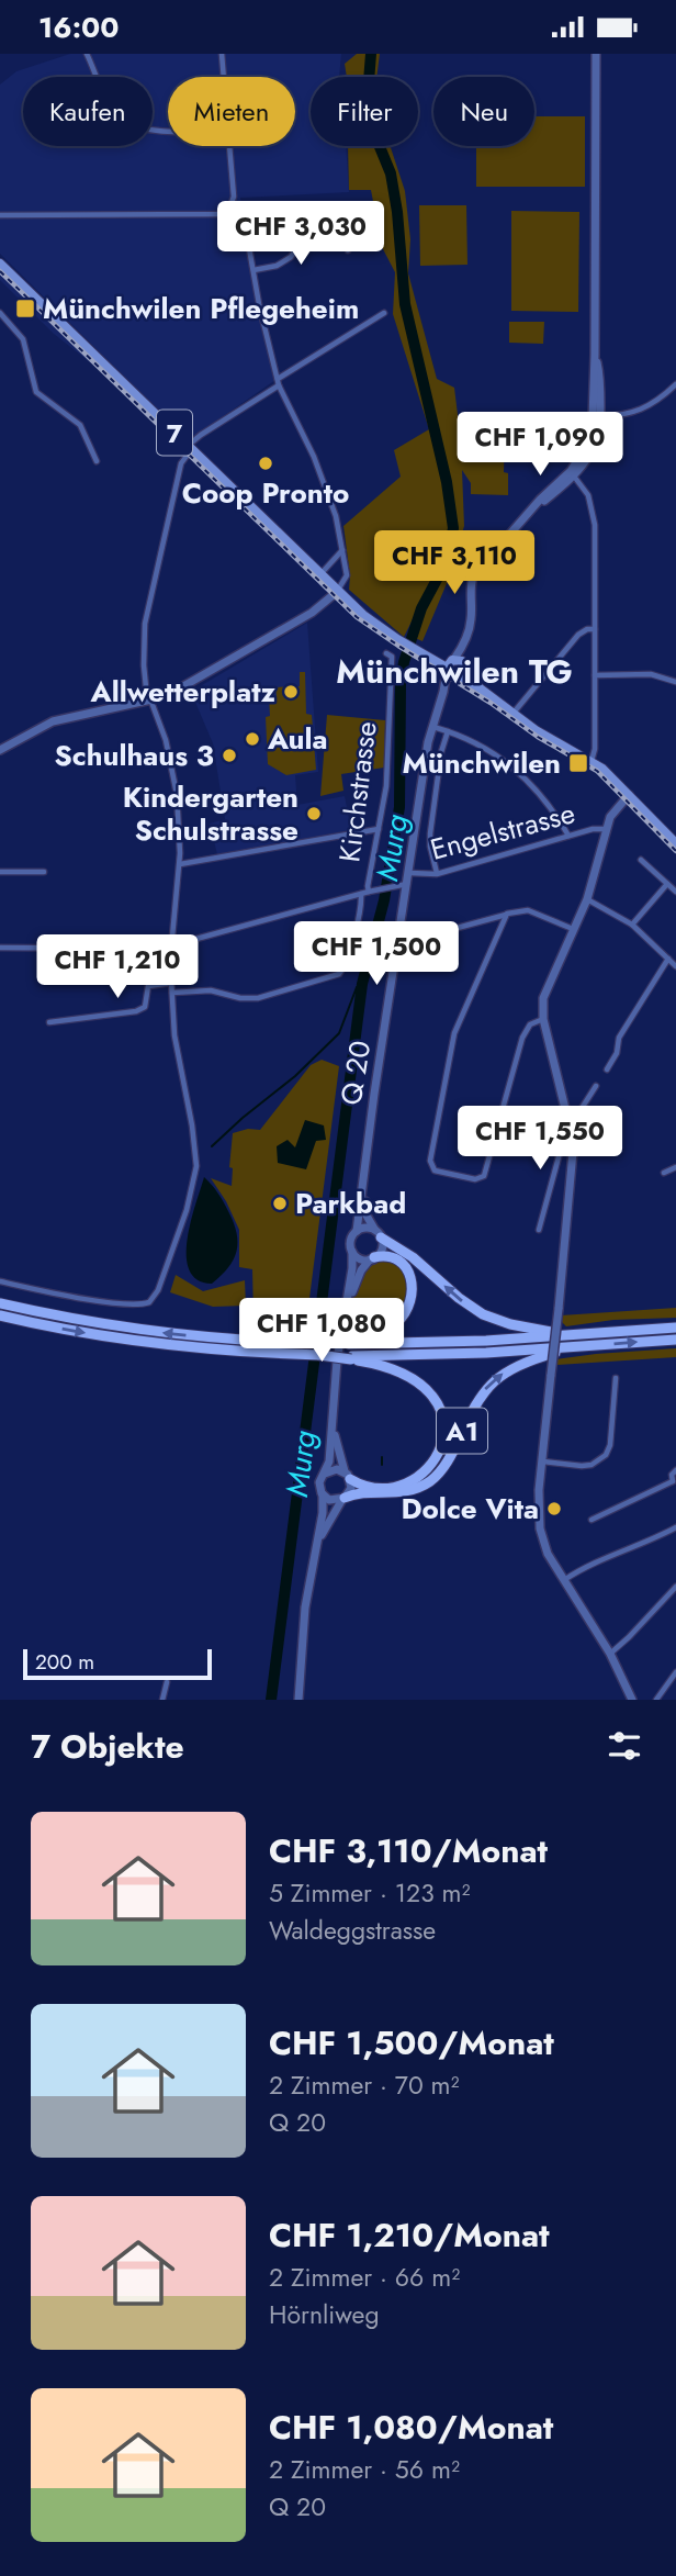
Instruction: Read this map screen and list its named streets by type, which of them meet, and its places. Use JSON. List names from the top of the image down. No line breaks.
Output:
{"streets":{"highway":["A1"],"main road":["7","Q 20"],"street":["Kirchstrasse","Engelstrasse"]},"crossings":[["7","Q 20"],["Engelstrasse","Q 20"],["Q 20","A1"]],"districts":["Münchwilen TG"],"water":["Murg"],"places":{"transit":["Münchwilen Pflegeheim","Münchwilen"],"other":["Coop Pronto","Allwetterplatz","Aula","Schulhaus 3","Kindergarten Schulstrasse","Parkbad","Dolce Vita"]},"scale_bar":"200 m","page":{"status":"16:00","chip":["Kaufen","Mieten","Filter","Neu"],"price":["CHF 3,030","CHF 1,090","CHF 3,110","CHF 1,500","CHF 1,210","CHF 1,550","CHF 1,080"],"scale":"200 m","heading":"7 Objekte","list":[{"name":"CHF 3,110/Monat","note":"5 Zimmer · 123 m² · Waldeggstrasse"},{"name":"CHF 1,500/Monat","note":"2 Zimmer · 70 m² · Q 20"},{"name":"CHF 1,210/Monat","note":"2 Zimmer · 66 m² · Hörnliweg"},{"name":"CHF 1,080/Monat","note":"2 Zimmer · 56 m² · Q 20"}]}}
